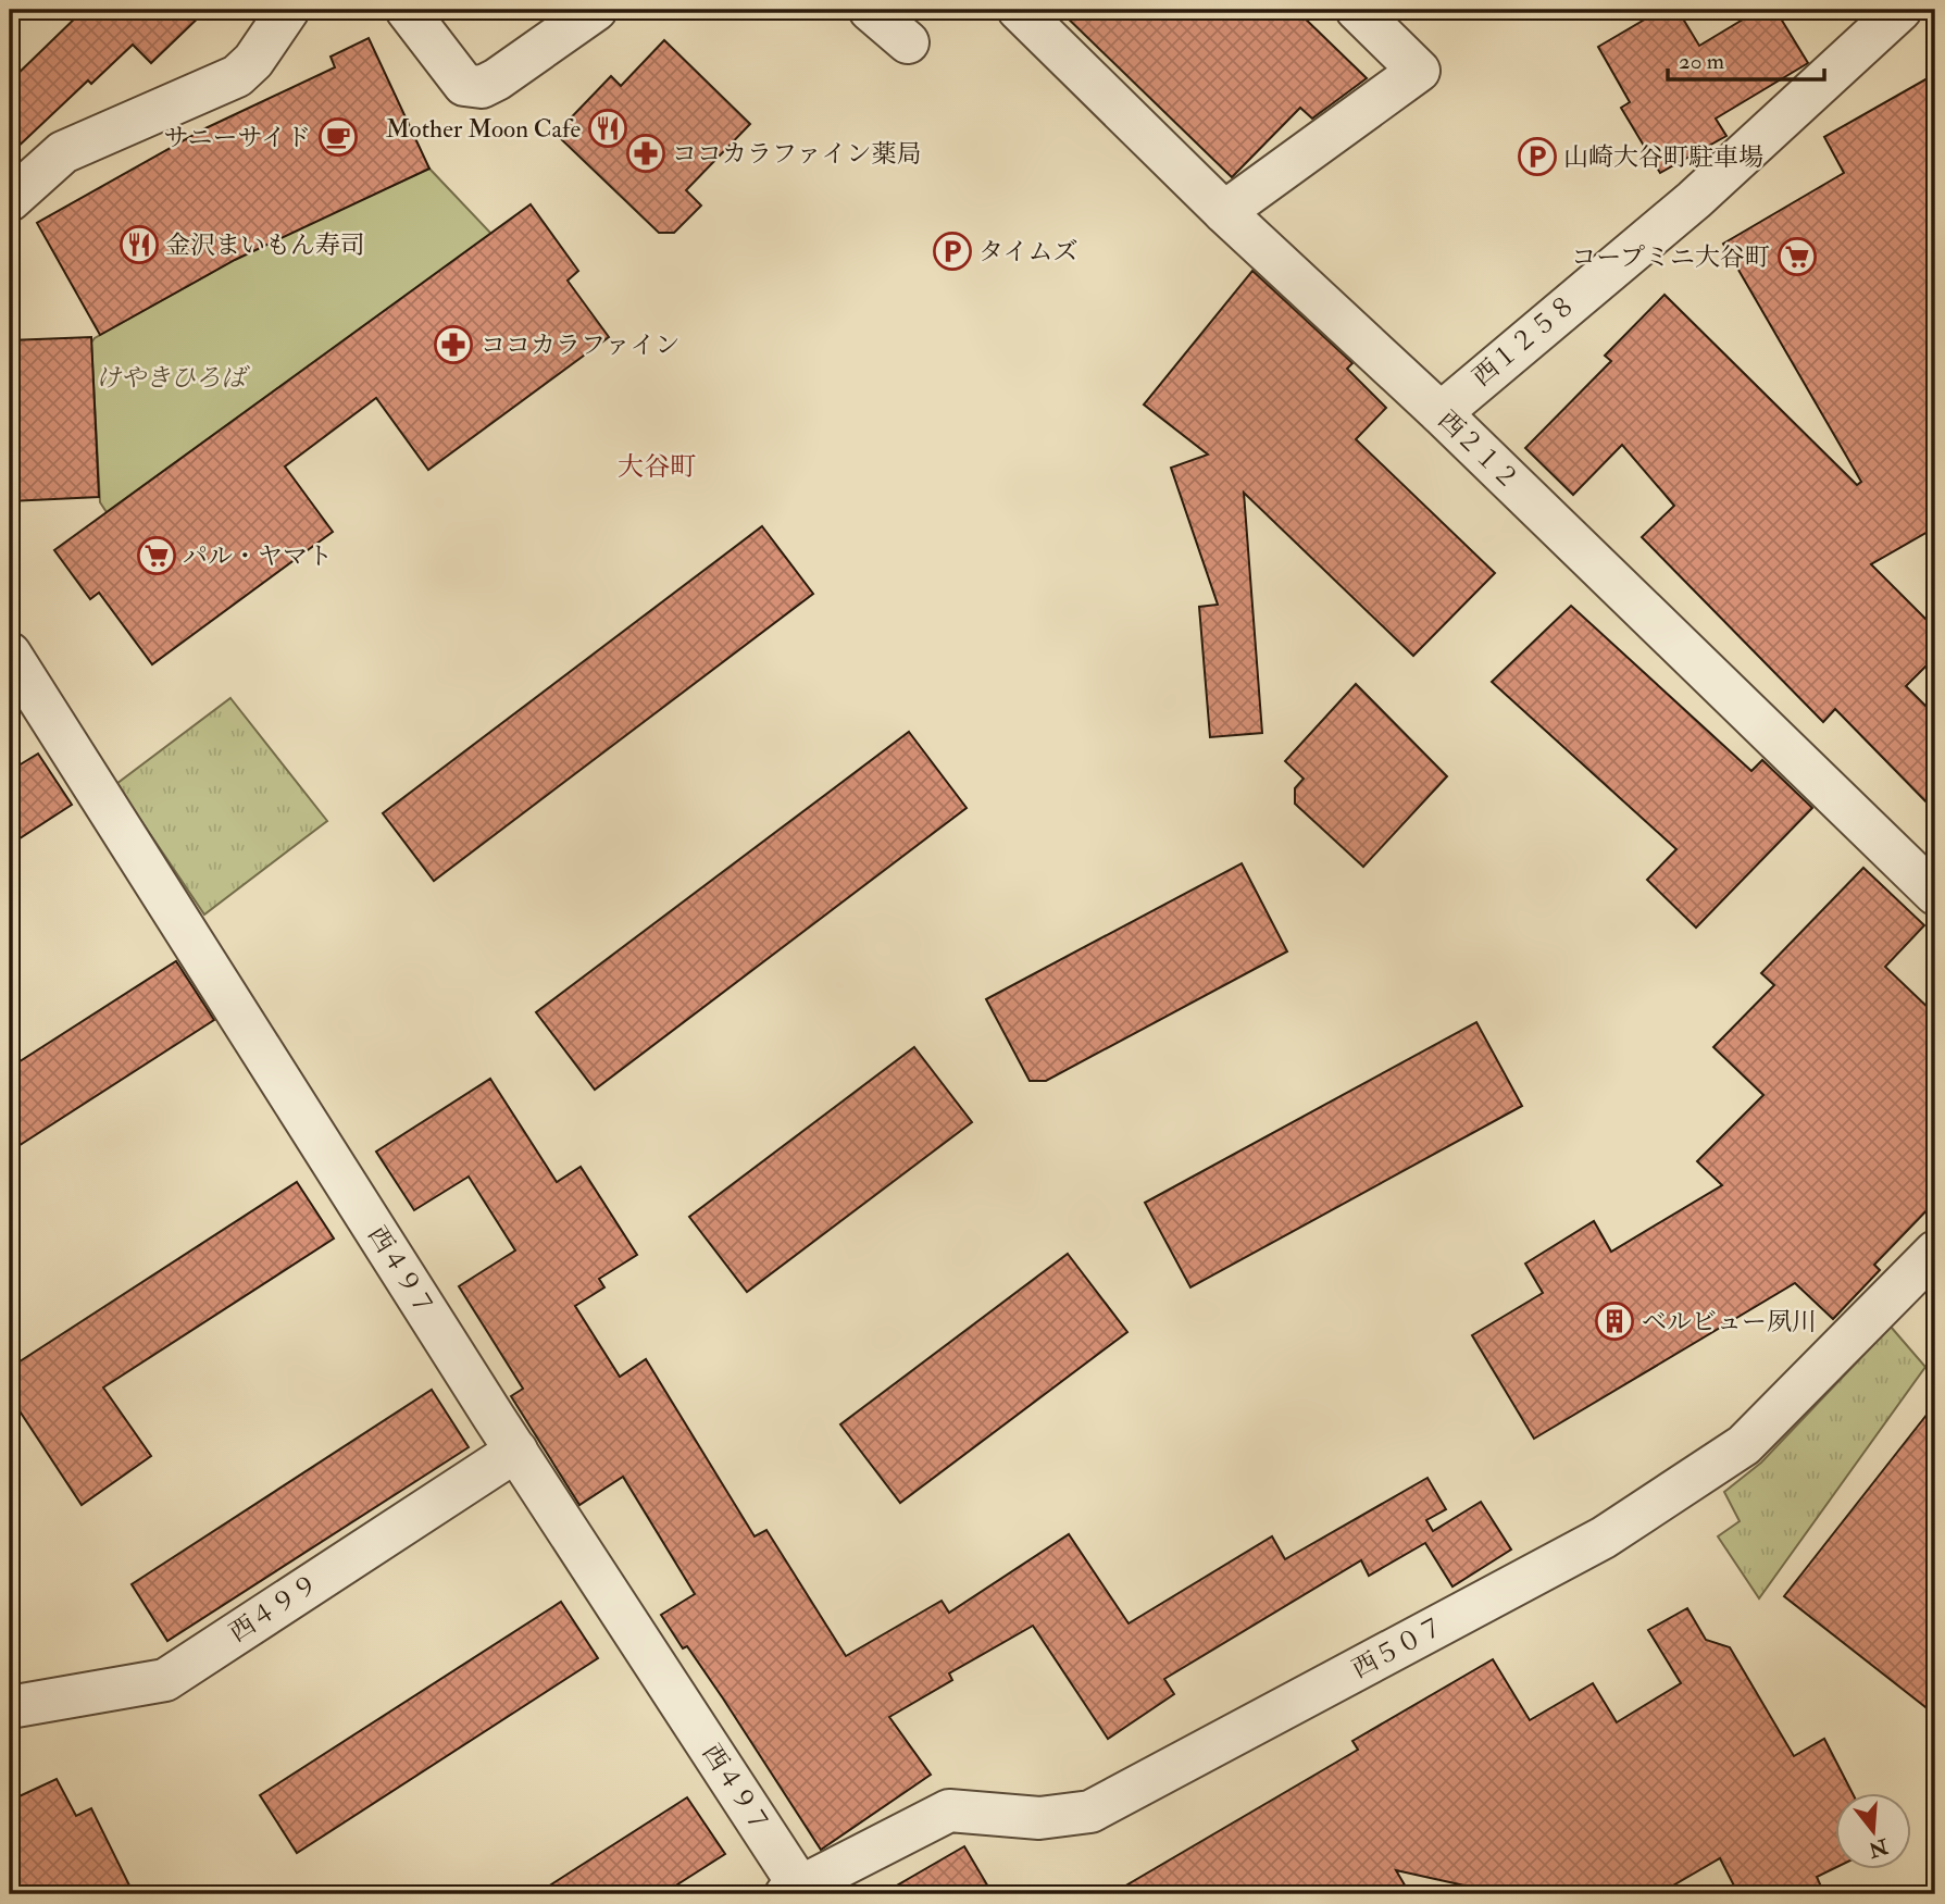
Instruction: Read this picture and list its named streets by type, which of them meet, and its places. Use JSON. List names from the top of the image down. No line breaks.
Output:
{"streets":{"street":["西１２５８","西２１２","西４９７","西４９９","西５０７"]},"crossings":[["西１２５８","西２１２"],["西４９７","西４９９"],["西４９７","西５０７"]],"districts":["大谷町"],"parks":["けやきひろば"],"places":{"restaurant":["Mother Moon Cafe","金沢まいもん寿司"],"cafe":["サニーサイド"],"pharmacy":["ココカラファイン薬局","ココカラファイン"],"parking":["山崎大谷町駐車場","タイムズ"],"supermarket":["コープミニ大谷町","パル・ヤマト"],"building":["ベルビュー夙川"]},"scale_bar":"20 m","north":"bottom"}
